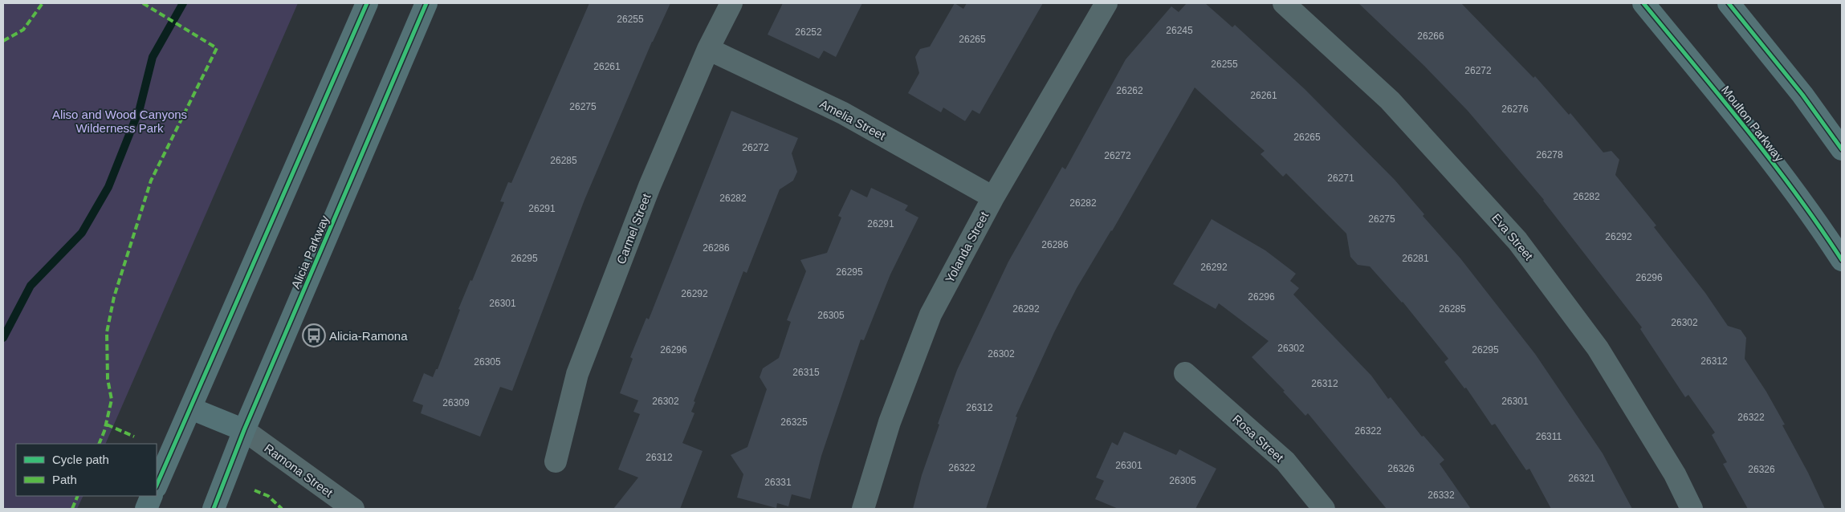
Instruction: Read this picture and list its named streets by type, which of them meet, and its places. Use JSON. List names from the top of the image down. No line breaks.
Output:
{"streets":{"main road":["Moulton Parkway","Alicia Parkway"],"street":["Amelia Street","Carmel Street","Eva Street","Yolanda Street","Rosa Street","Ramona Street"]},"crossings":[["Amelia Street","Carmel Street"],["Amelia Street","Yolanda Street"],["Alicia Parkway","Ramona Street"]],"parks":["Aliso and Wood Canyons Wilderness Park"],"places":{"bus stop":["Alicia-Ramona"]},"house_numbers":["26255","26245","26252","26266","26265","26255","26261","26272","26262","26261","26275","26276","26265","26272","26278","26272","26285","26271","26282","26282","26282","26291","26275","26291","26292","26286","26286","26295","26281","26292","26295","26296","26292","26296","26301","26292","26285","26305","26302","26302","26296","26295","26302","26312","26305","26315","26312","26302","26301","26309","26312","26322","26325","26322","26311","26312","26301","26322","26326","26326","26321","26305","26331","26332"],"legend":["Cycle path","Path"]}
